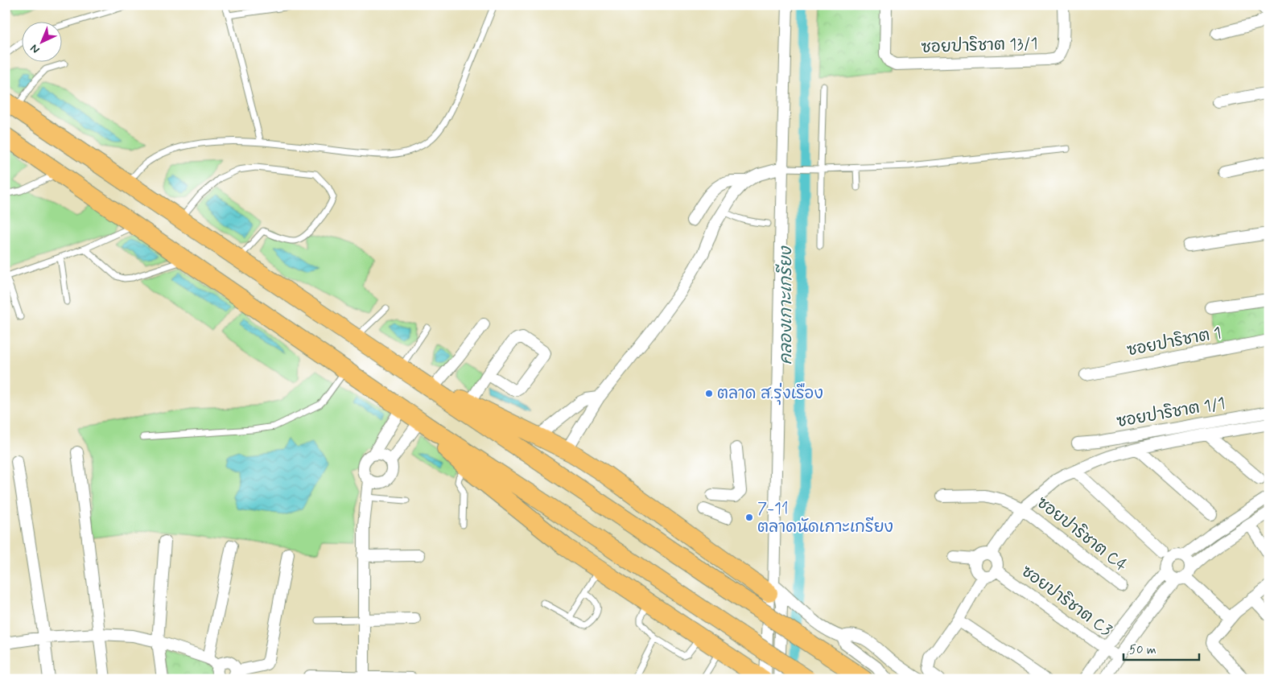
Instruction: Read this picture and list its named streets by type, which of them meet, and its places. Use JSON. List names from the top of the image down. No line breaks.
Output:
{"streets":{"street":["ซอยปาริชาต 13/1","ซอยปาริชาต 1","ซอยปาริชาต 1/1","ซอยปาริชาต C4","ซอยปาริชาต C3"]},"water":["คลองเกาะเกรียง"],"places":["ตลาด ส.รุ่งเรือง","7-11 ตลาดนัดเกาะเกรียง"],"scale_bar":"50 m","north":"bottom left"}
